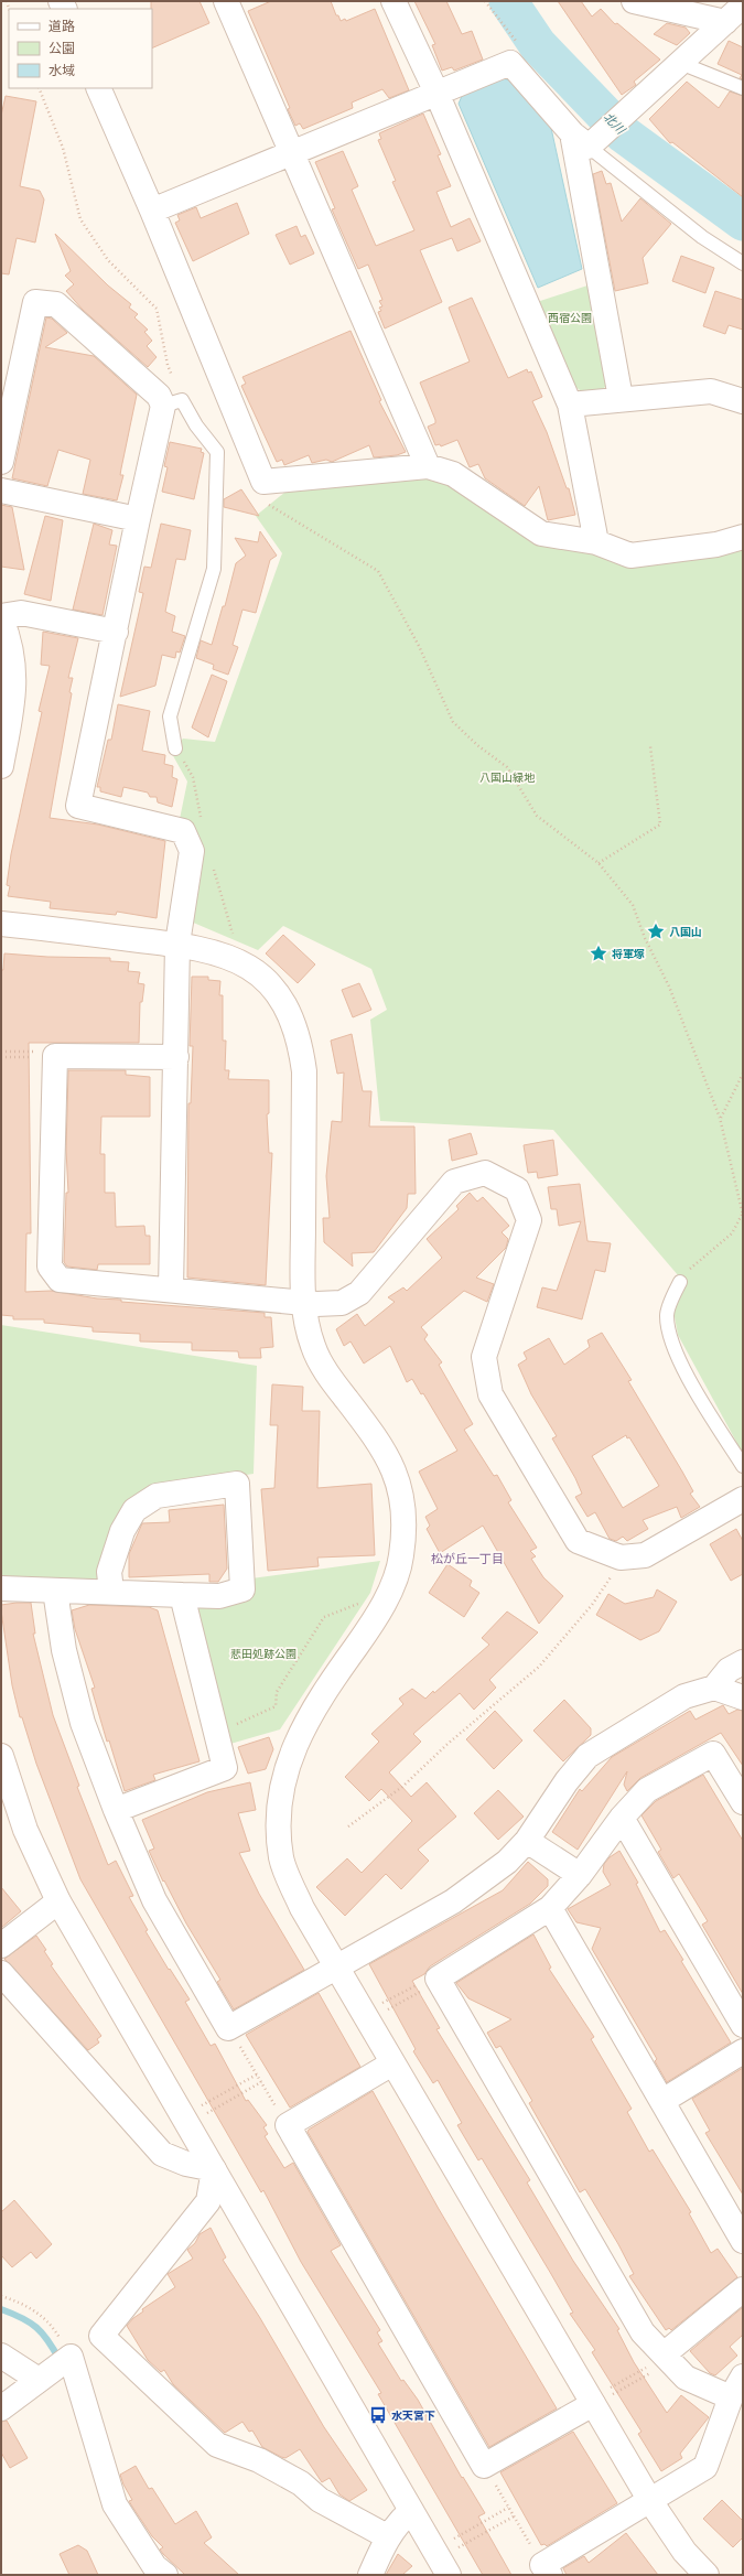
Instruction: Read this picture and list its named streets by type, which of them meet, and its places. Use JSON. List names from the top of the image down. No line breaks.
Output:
{"districts":["松が丘一丁目"],"water":["北川"],"parks":["西宿公園","八国山緑地","悲田処跡公園"],"places":{"place":["八国山","将軍塚"],"bus stop":["水天宮下"]},"legend":["道路","公園","水域"]}
